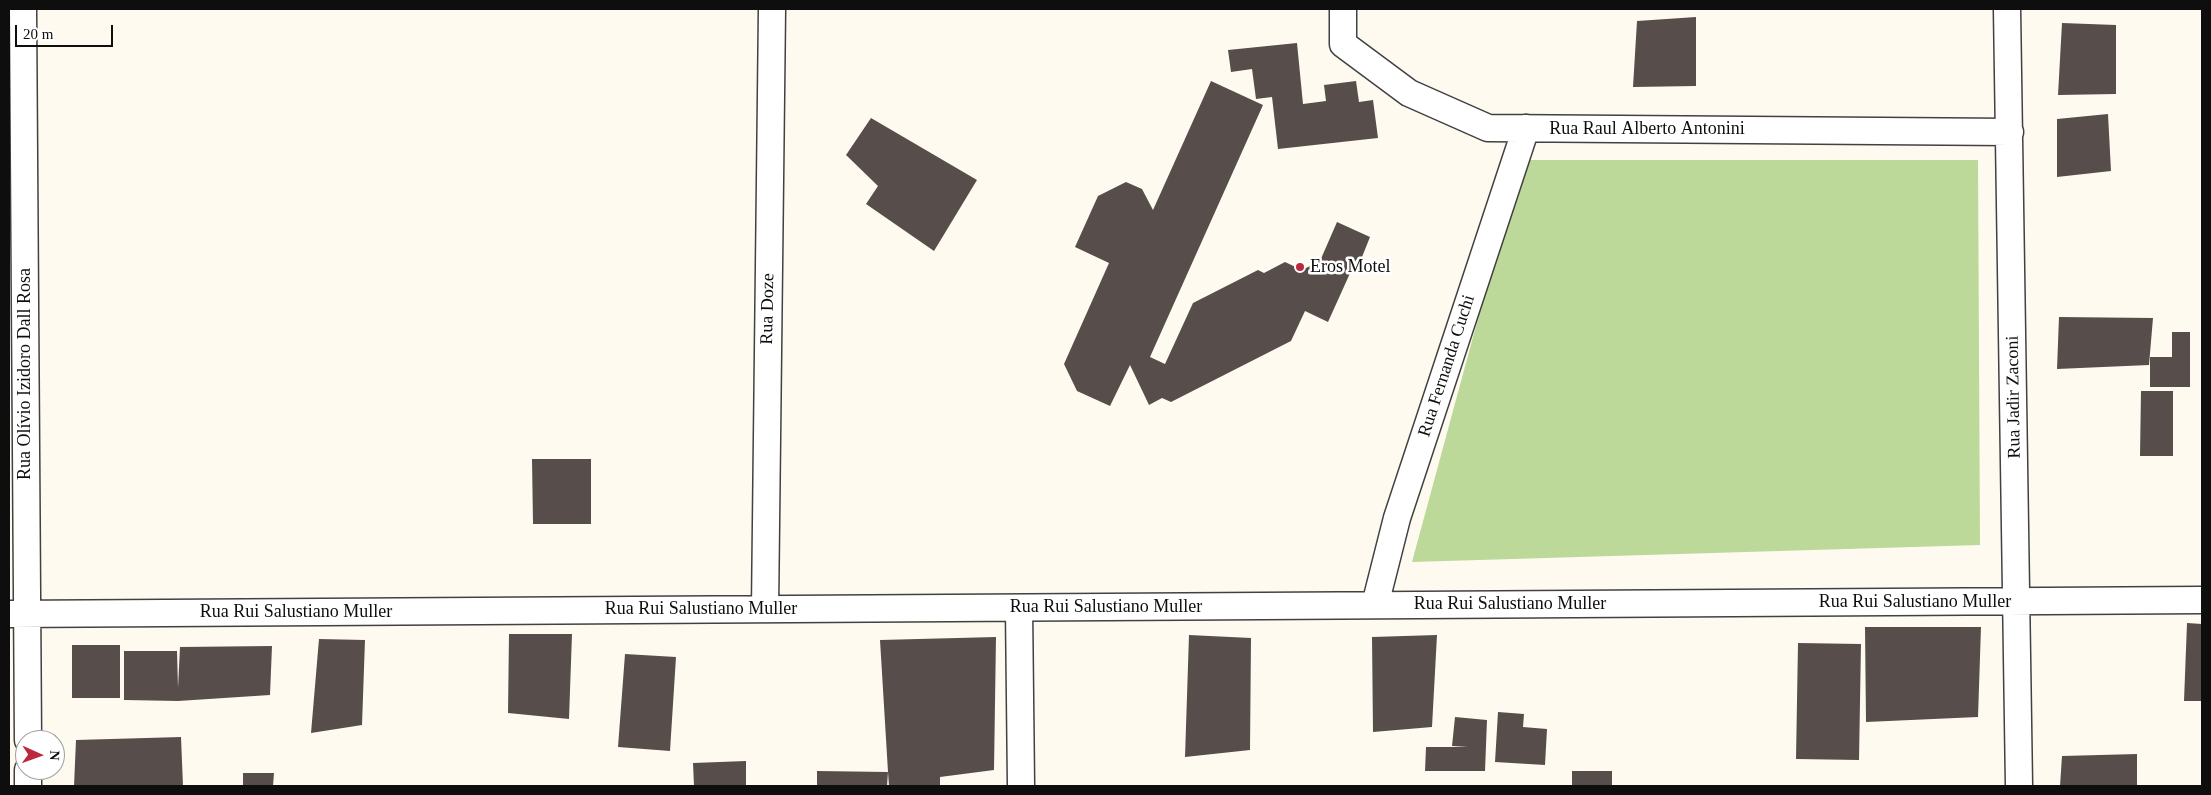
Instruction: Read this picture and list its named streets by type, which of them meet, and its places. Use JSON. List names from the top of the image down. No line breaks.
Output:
{"streets":{"street":["Rua Raul Alberto Antonini","Rua Doze","Rua Fernanda Cuchi","Rua Olívio Izidoro Dall Rosa","Rua Jadir Zaconi","Rua Rui Salustiano Muller"]},"crossings":[["Rua Raul Alberto Antonini","Rua Fernanda Cuchi"],["Rua Raul Alberto Antonini","Rua Jadir Zaconi"],["Rua Doze","Rua Rui Salustiano Muller"],["Rua Fernanda Cuchi","Rua Rui Salustiano Muller"],["Rua Olívio Izidoro Dall Rosa","Rua Rui Salustiano Muller"],["Rua Jadir Zaconi","Rua Rui Salustiano Muller"]],"places":["Eros Motel"],"scale_bar":"20 m","north":"right"}
